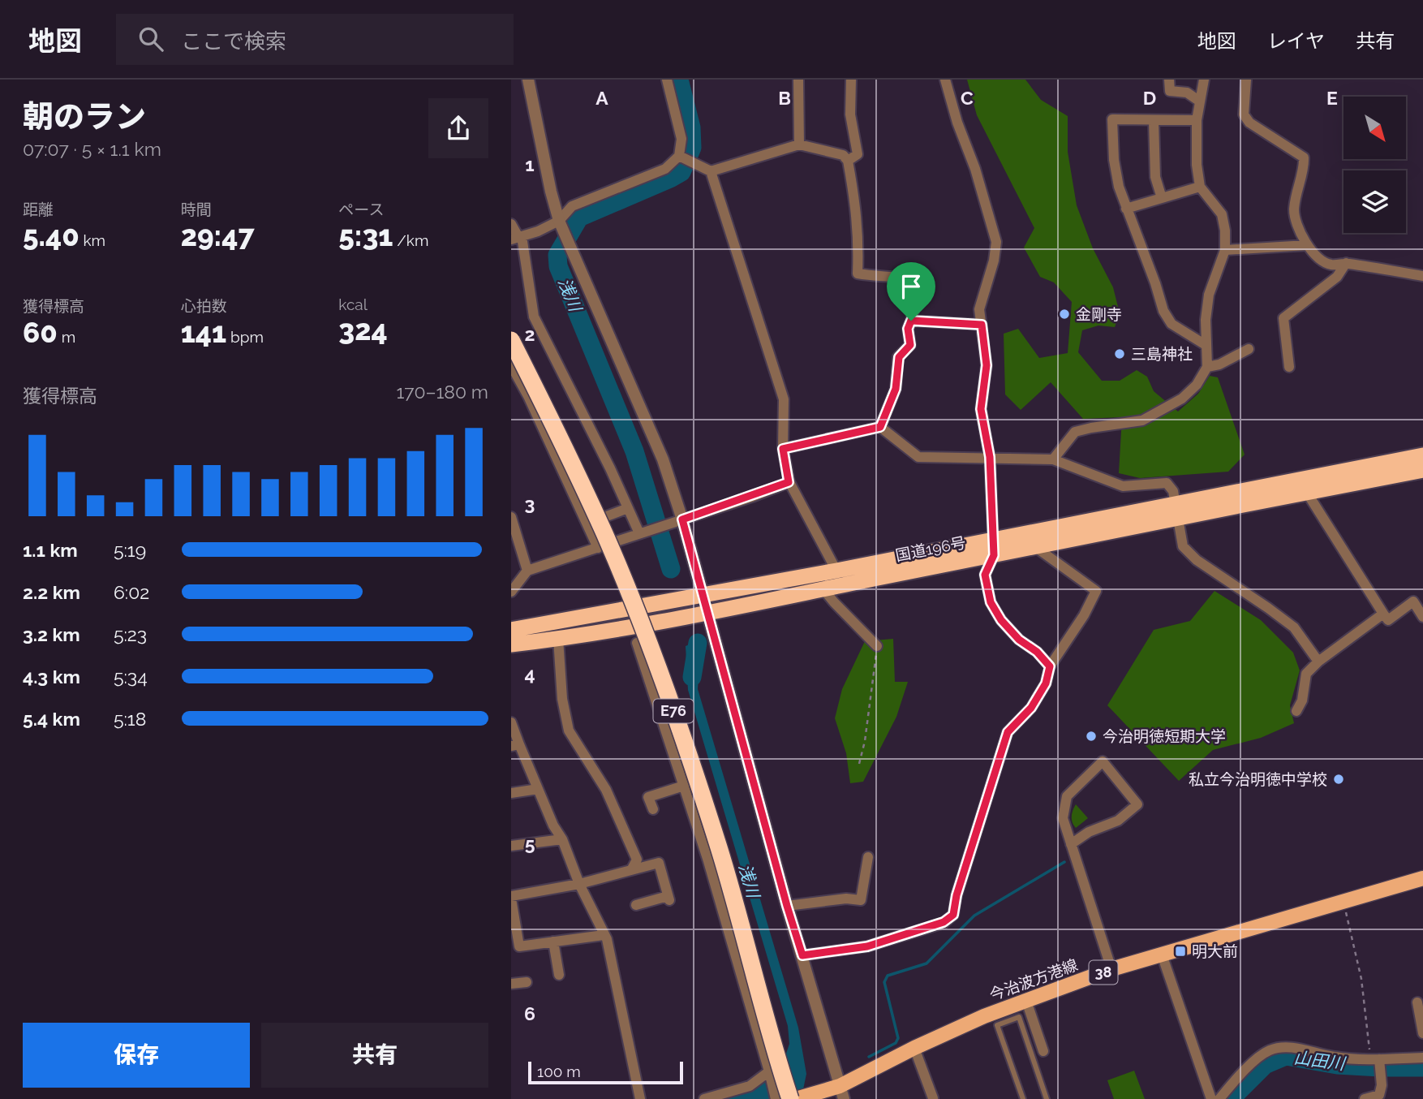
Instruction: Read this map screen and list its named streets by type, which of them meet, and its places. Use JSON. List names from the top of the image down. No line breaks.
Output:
{"streets":{"highway":["国道196号","E76"],"main road":["38","今治波方港線"]},"water":["浅川","山田川"],"places":{"other":["金剛寺","三島神社","今治明徳短期大学","私立今治明徳中学校"],"transit":["明大前"]},"scale_bar":"100 m","north":"bottom right","page":{"header":"地図","search":"ここで検索","nav":["地図","レイヤ","共有"],"heading":["朝のラン","07:07 · 5 × 1.1 km"],"stats":[["距離","5.40 km"],["時間","29:47"],["ペース","5:31 /km"],["獲得標高","60 m"],["心拍数","141 bpm"],["kcal","324"]],"chart":["獲得標高","170–180 m"],"list":[{"name":"1.1 km","note":"5:19"},{"name":"2.2 km","note":"6:02"},{"name":"3.2 km","note":"5:23"},{"name":"4.3 km","note":"5:34"},{"name":"5.4 km","note":"5:18"}],"buttons":["保存","共有"],"scale":"100 m"},"grid":{"columns":["A","B","C","D","E"],"rows":["1","2","3","4","5","6"]}}
